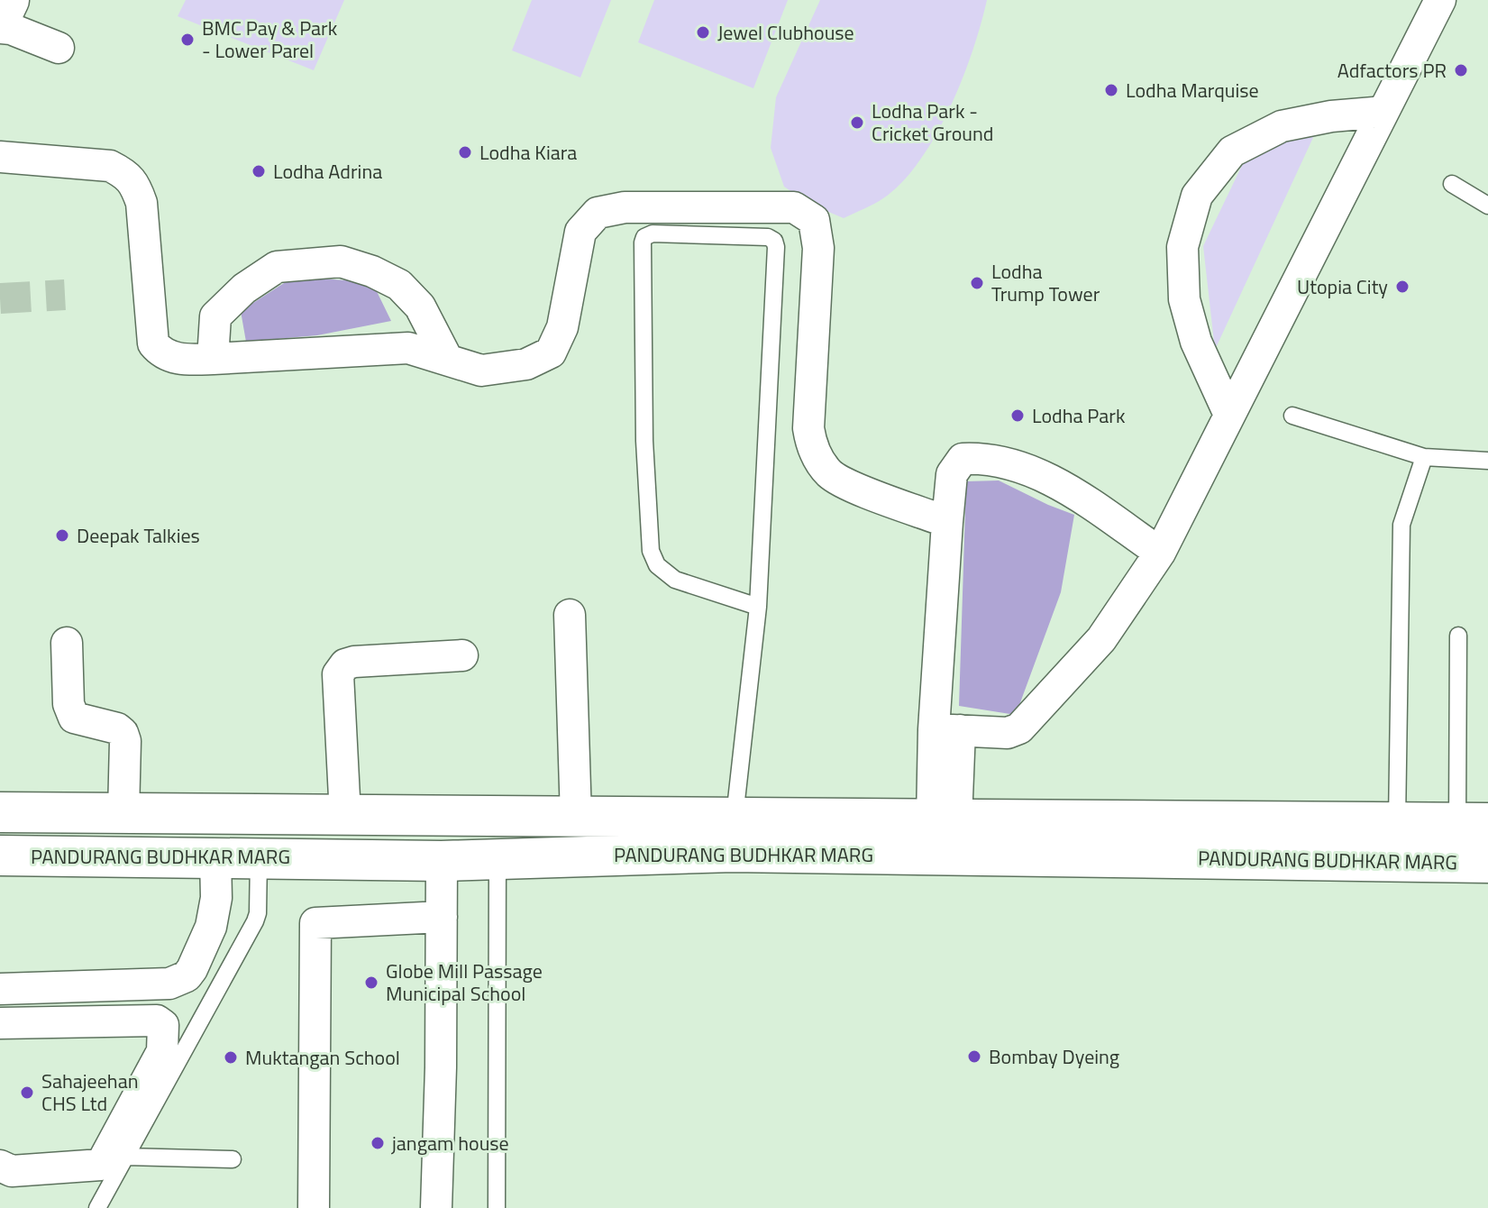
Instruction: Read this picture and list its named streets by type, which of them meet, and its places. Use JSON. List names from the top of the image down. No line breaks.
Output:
{"streets":{"main road":["PANDURANG BUDHKAR MARG"]},"places":["Jewel Clubhouse","BMC Pay & Park - Lower Parel","Adfactors PR","Lodha Marquise","Lodha Park - Cricket Ground","Lodha Kiara","Lodha Adrina","Lodha Trump Tower","Utopia City","Lodha Park","Deepak Talkies","Globe Mill Passage Municipal School","Bombay Dyeing","Muktangan School","Sahajeehan CHS Ltd","jangam house"]}
